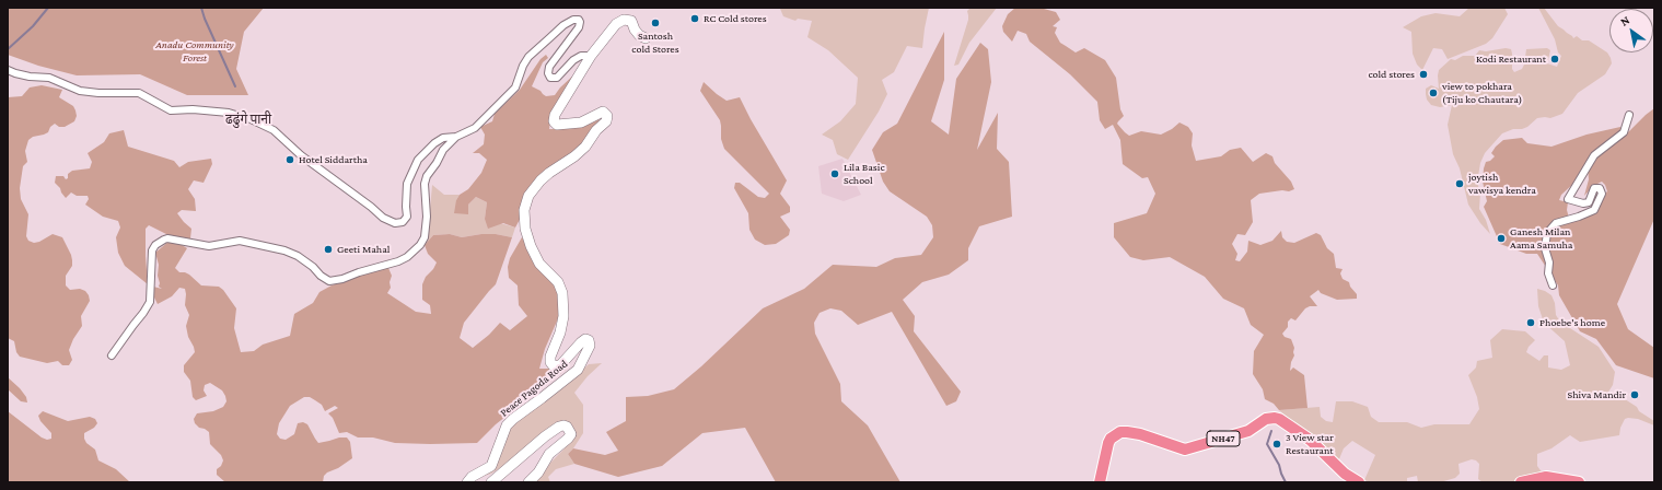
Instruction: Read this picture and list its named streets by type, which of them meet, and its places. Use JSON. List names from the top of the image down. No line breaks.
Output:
{"streets":{"highway":["NH47"],"main road":["Peace Pagoda Road"]},"districts":["ढढुंगे पानी"],"parks":["Anadu Community Forest"],"places":["RC Cold stores","Santosh cold Stores","Kodi Restaurant","cold stores","view to pokhara (Tiju ko Chautara)","Hotel Siddartha","Lila Basic School","joytish vawisya kendra","Ganesh Milan Aama Samuha","Geeti Mahal","Phoebe's home","Shiva Mandir","3 View star Restaurant"],"north":"top left"}
